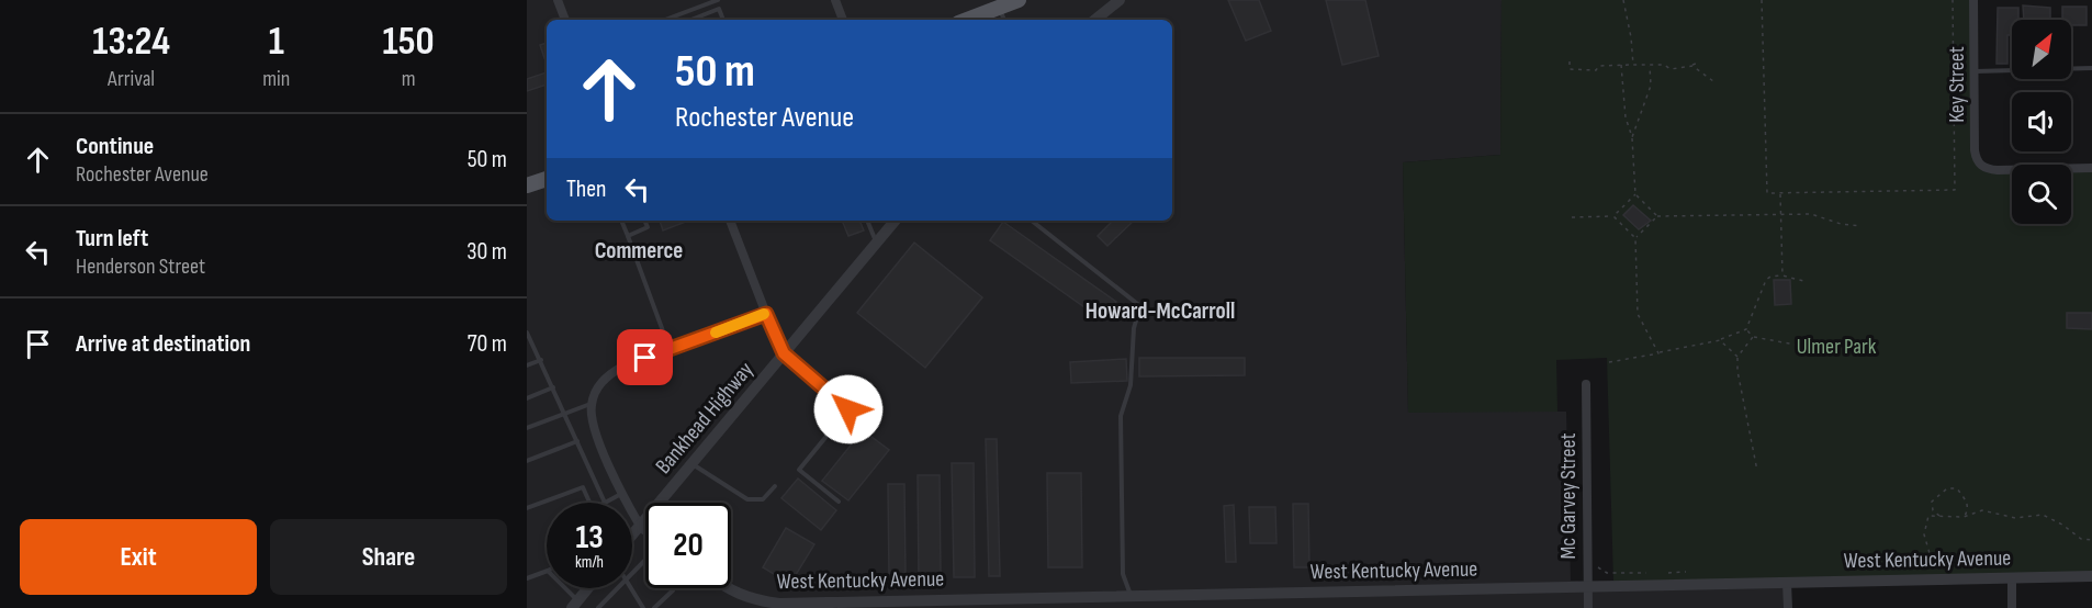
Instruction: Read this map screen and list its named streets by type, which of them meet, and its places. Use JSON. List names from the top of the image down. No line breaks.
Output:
{"streets":{"street":["Key Street","Bankhead Highway","Mc Garvey Street","West Kentucky Avenue"]},"crossings":[["Mc Garvey Street","West Kentucky Avenue"]],"districts":["Commerce","Howard-McCarroll"],"parks":["Ulmer Park"],"north":"top right","page":{"eta":["13:24","Arrival","1","min","150","m"],"turn":["50 m","Rochester Avenue"],"list":[{"name":"Continue","note":"Rochester Avenue","value":"50 m"},{"name":"Turn left","note":"Henderson Street","value":"30 m"},{"name":"Arrive at destination","value":"70 m"}],"then":"Then","speed":"13 km/h","limit":"20","buttons":["Exit","Share"]}}
